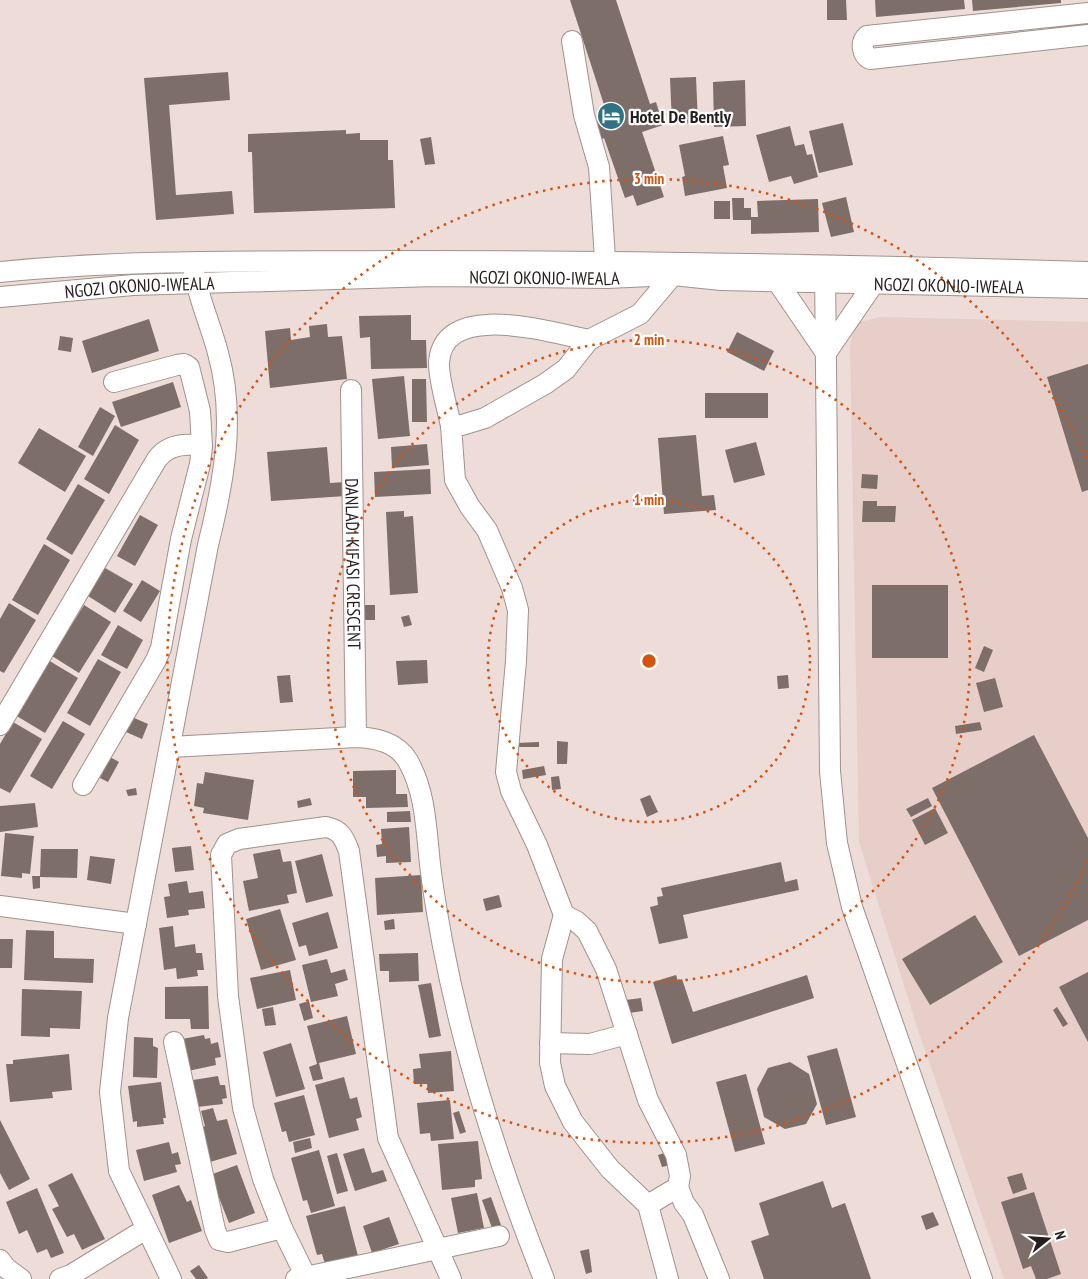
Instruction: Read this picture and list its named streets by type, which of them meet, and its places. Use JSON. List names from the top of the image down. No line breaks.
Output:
{"streets":{"street":["NGOZI OKONJO-IWEALA","DANLADI KIFASI CRESCENT"]},"places":{"hotel":["Hotel De Bently"]},"north":"right","rings":["3 min","2 min","1 min"]}
